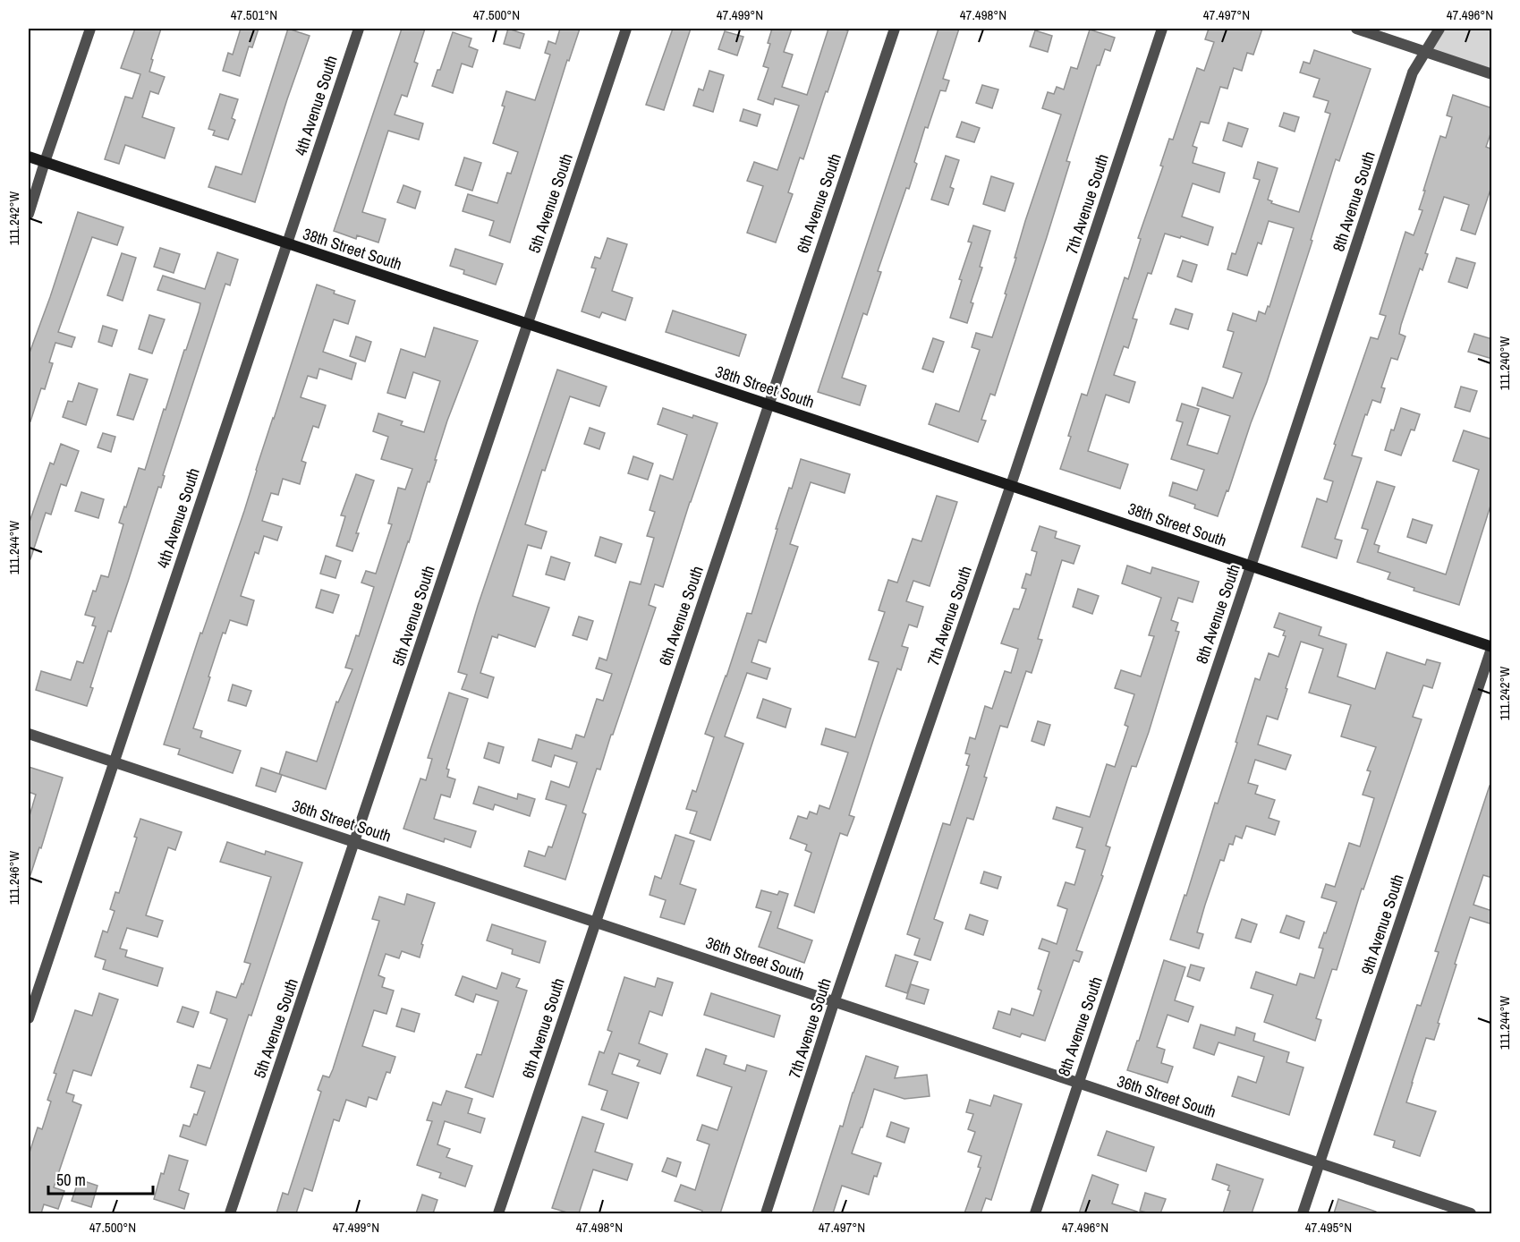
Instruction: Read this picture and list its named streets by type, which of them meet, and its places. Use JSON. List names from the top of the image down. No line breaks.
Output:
{"streets":{"main road":["38th Street South"],"street":["4th Avenue South","8th Avenue South","5th Avenue South","6th Avenue South","7th Avenue South","36th Street South","9th Avenue South"]},"crossings":[["4th Avenue South","38th Street South"],["4th Avenue South","36th Street South"],["8th Avenue South","38th Street South"],["8th Avenue South","36th Street South"],["5th Avenue South","38th Street South"],["5th Avenue South","36th Street South"],["6th Avenue South","38th Street South"],["6th Avenue South","36th Street South"],["7th Avenue South","38th Street South"],["7th Avenue South","36th Street South"],["38th Street South","9th Avenue South"],["36th Street South","9th Avenue South"]],"scale_bar":"50 m","coordinates":["47.501°N","47.500°N","47.499°N","47.498°N","47.497°N","47.496°N","111.242°W","111.240°W","111.244°W","111.246°W","47.495°N"]}
